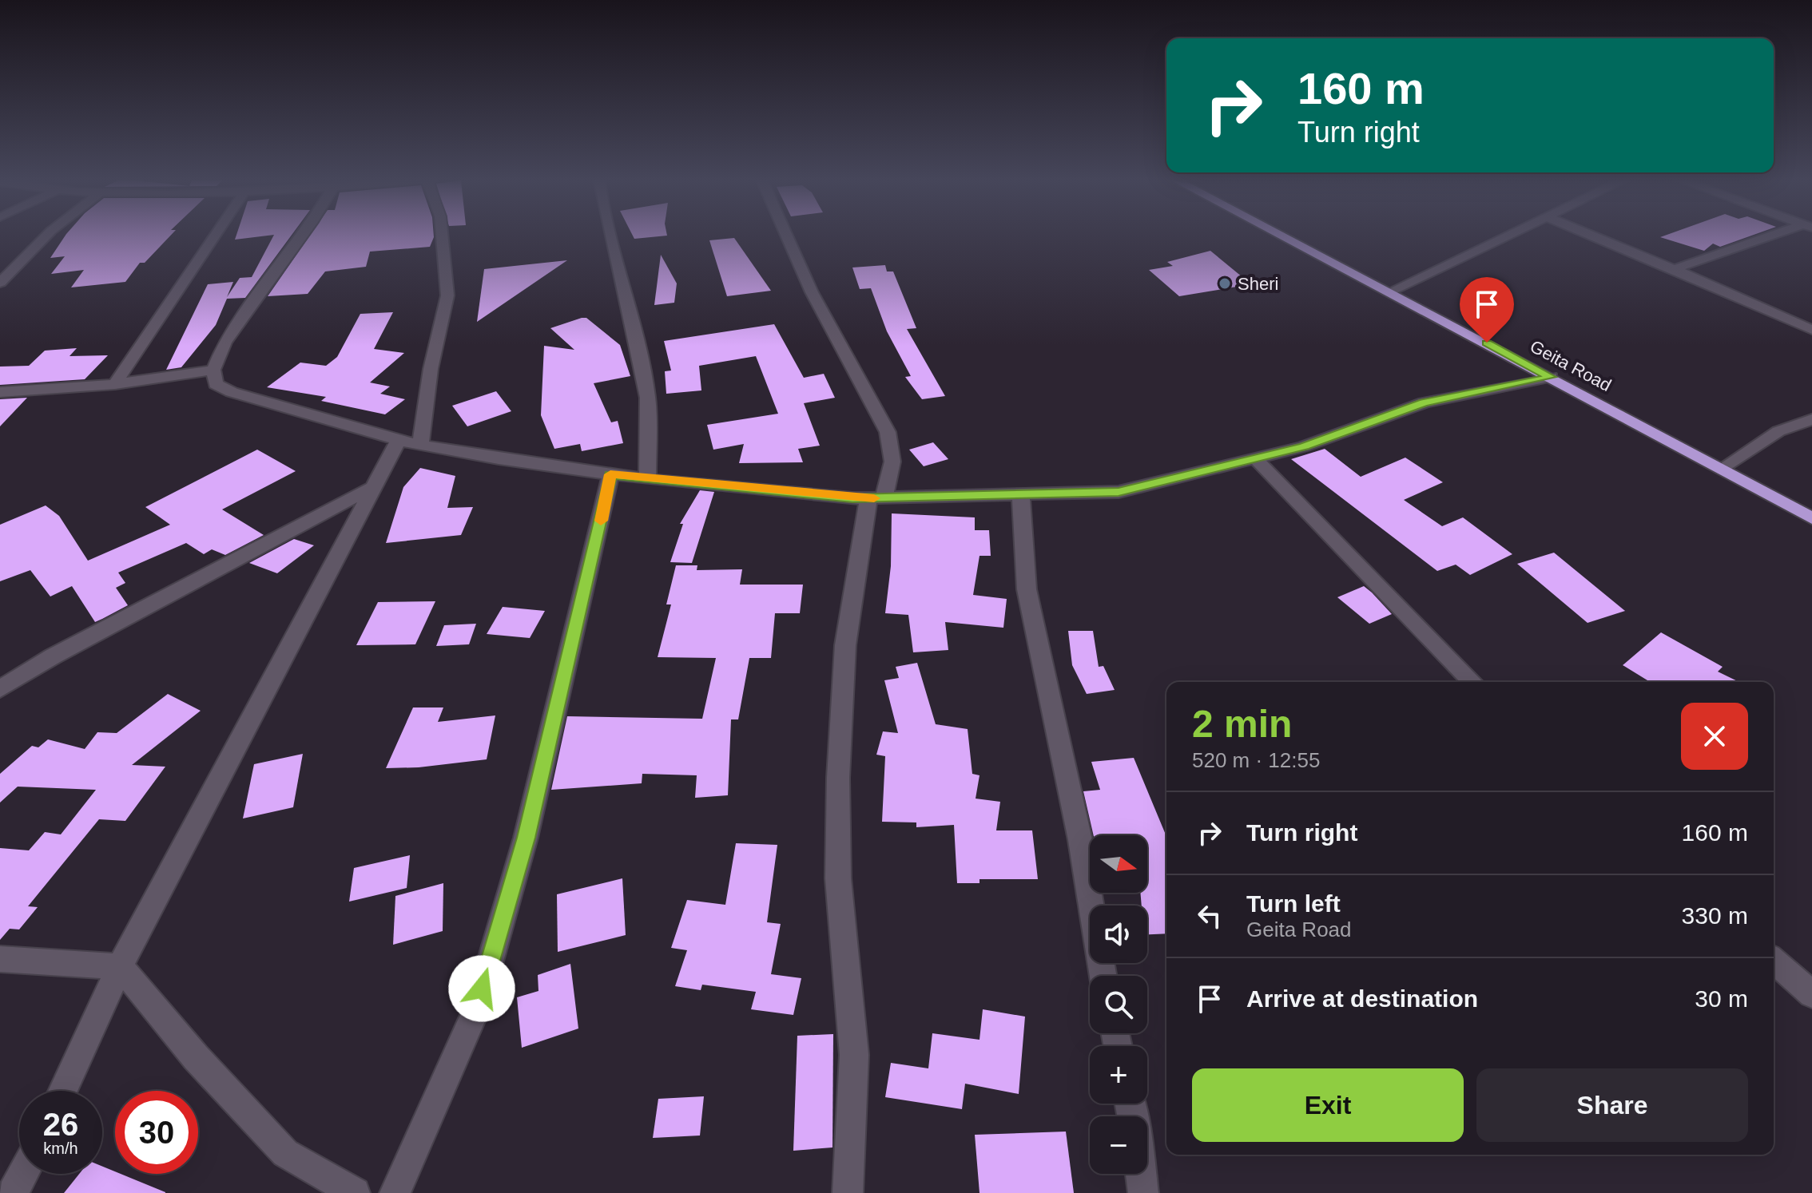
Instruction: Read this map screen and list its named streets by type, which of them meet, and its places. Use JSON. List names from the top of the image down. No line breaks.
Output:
{"streets":{"highway":["Geita Road"]},"places":["Sheri"],"north":"right","page":{"turn":["160 m","Turn right"],"heading":["2 min","520 m · 12:55"],"list":[{"name":"Turn right","value":"160 m"},{"name":"Turn left","note":"Geita Road","value":"330 m"},{"name":"Arrive at destination","value":"30 m"}],"map_buttons":["+","−"],"buttons":["Exit","Share"],"speed":"26 km/h","limit":"30"}}
